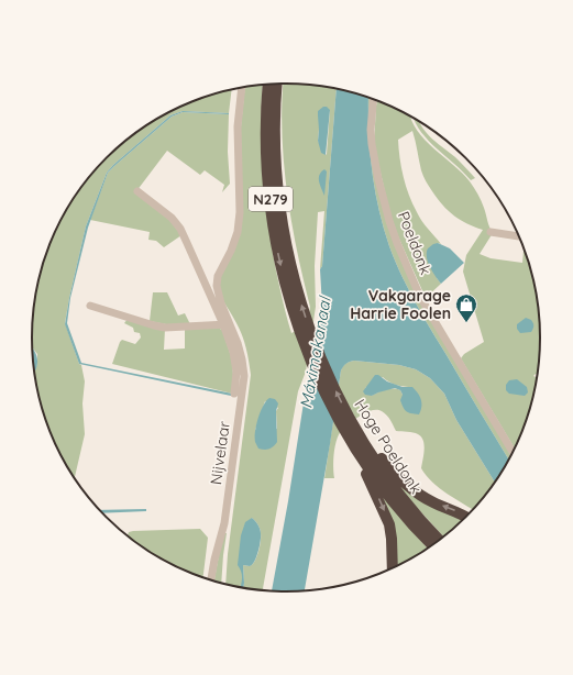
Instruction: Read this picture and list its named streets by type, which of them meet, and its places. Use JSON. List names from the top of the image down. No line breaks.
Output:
{"streets":{"highway":["N279","Hoge Poeldonk"],"street":["Poeldonk","Nijvelaar"]},"crossings":[["N279","Hoge Poeldonk"]],"water":["Máximakanaal"],"places":{"shop":["Vakgarage Harrie Foolen"]}}
